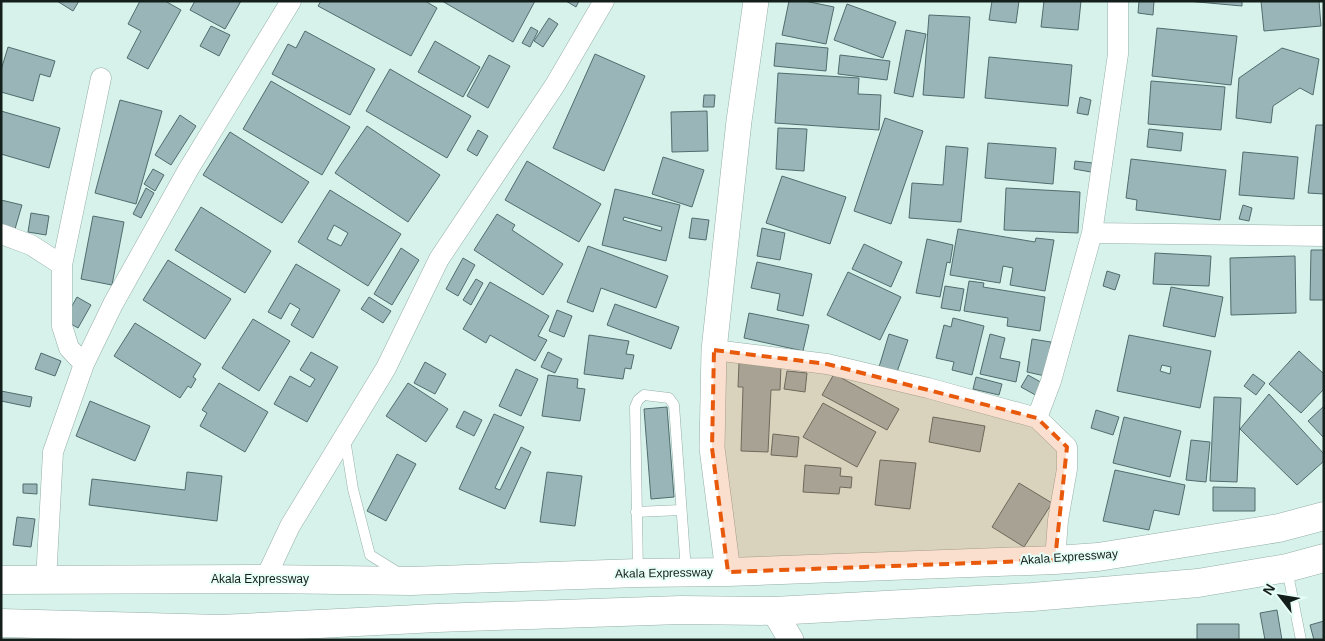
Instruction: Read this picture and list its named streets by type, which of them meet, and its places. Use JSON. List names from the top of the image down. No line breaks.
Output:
{"streets":{"main road":["Akala Expressway"]},"north":"top left"}
